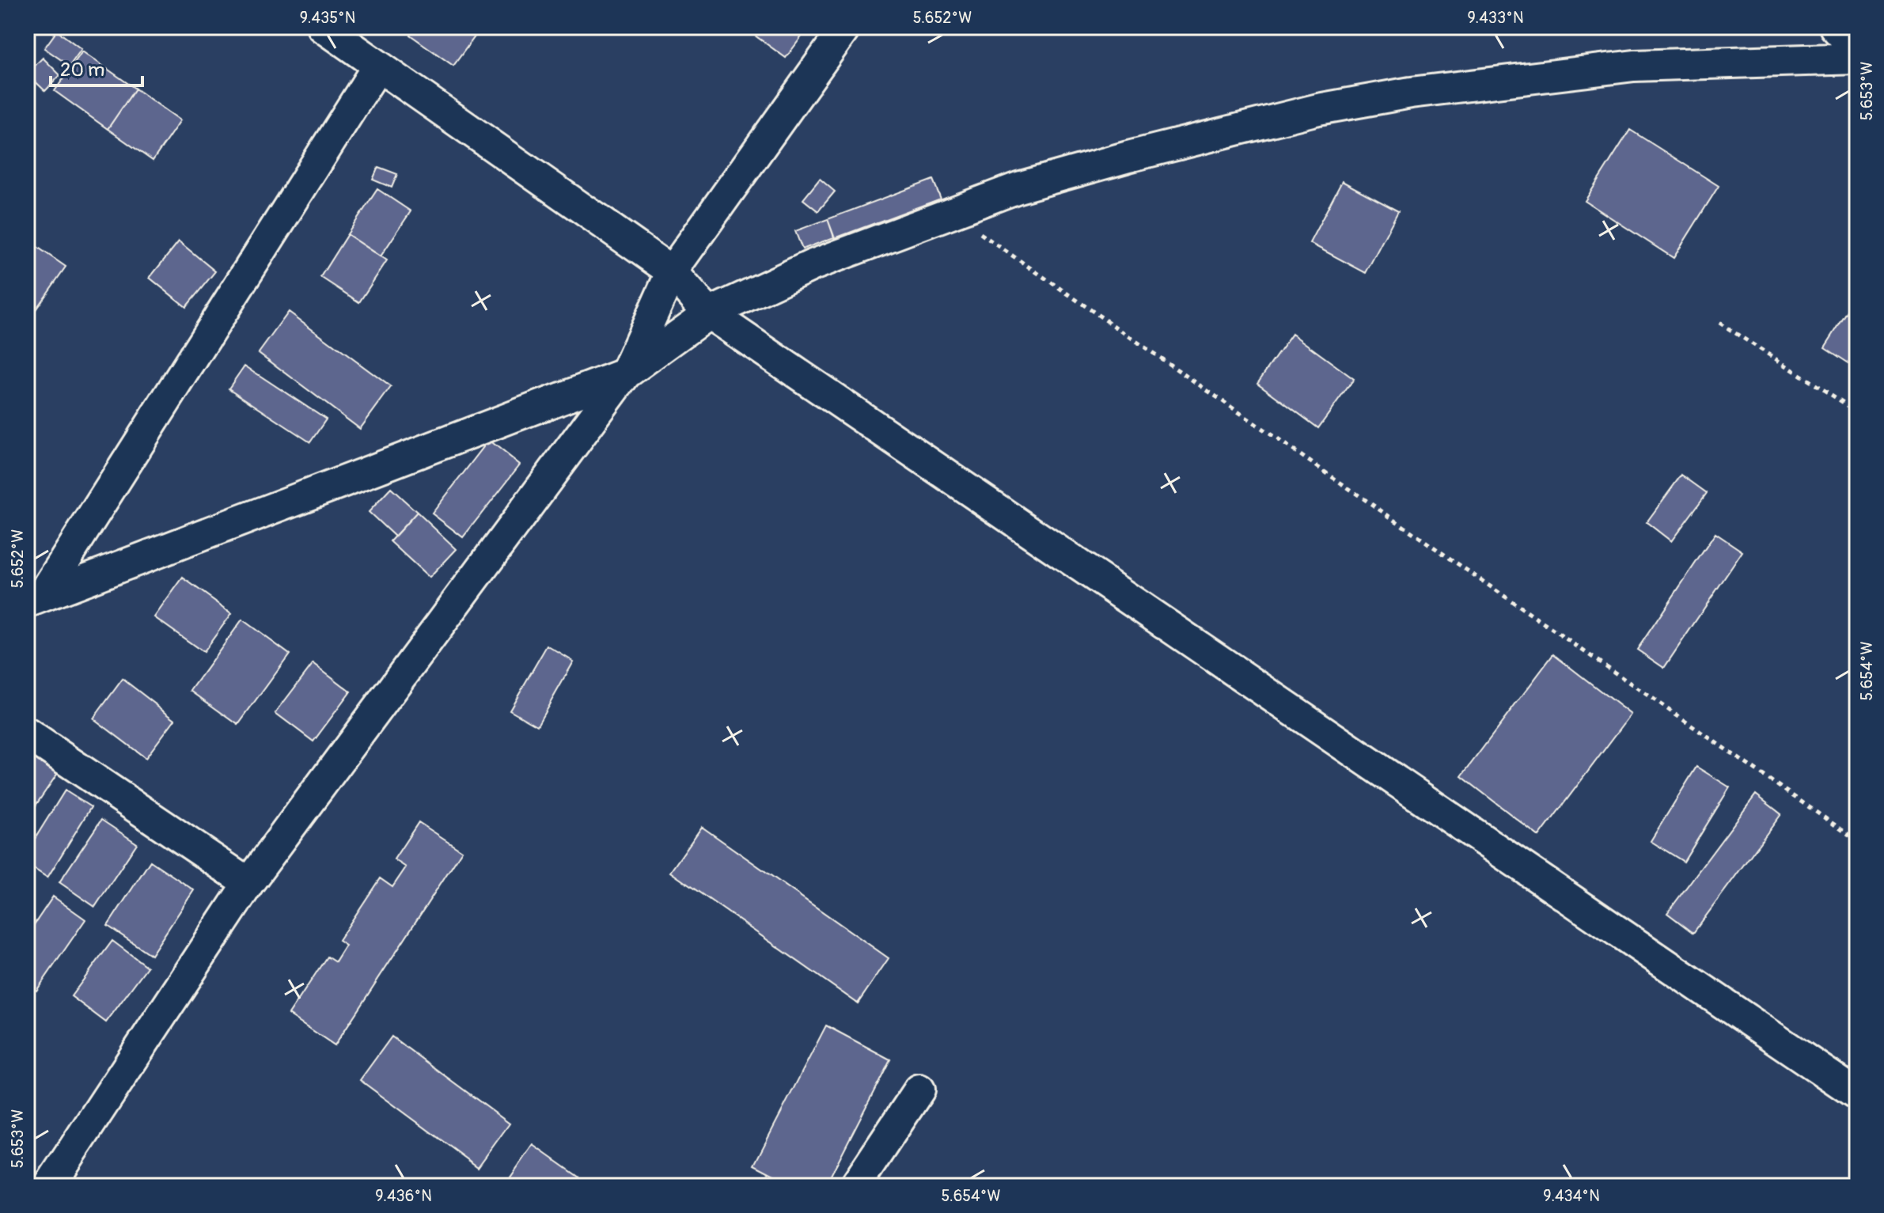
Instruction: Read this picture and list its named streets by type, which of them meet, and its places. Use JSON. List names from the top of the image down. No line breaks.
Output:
{"scale_bar":"20 m","coordinates":["9.435°N","5.652°W","9.433°N","5.653°W","5.654°W","9.436°N","9.434°N"]}
